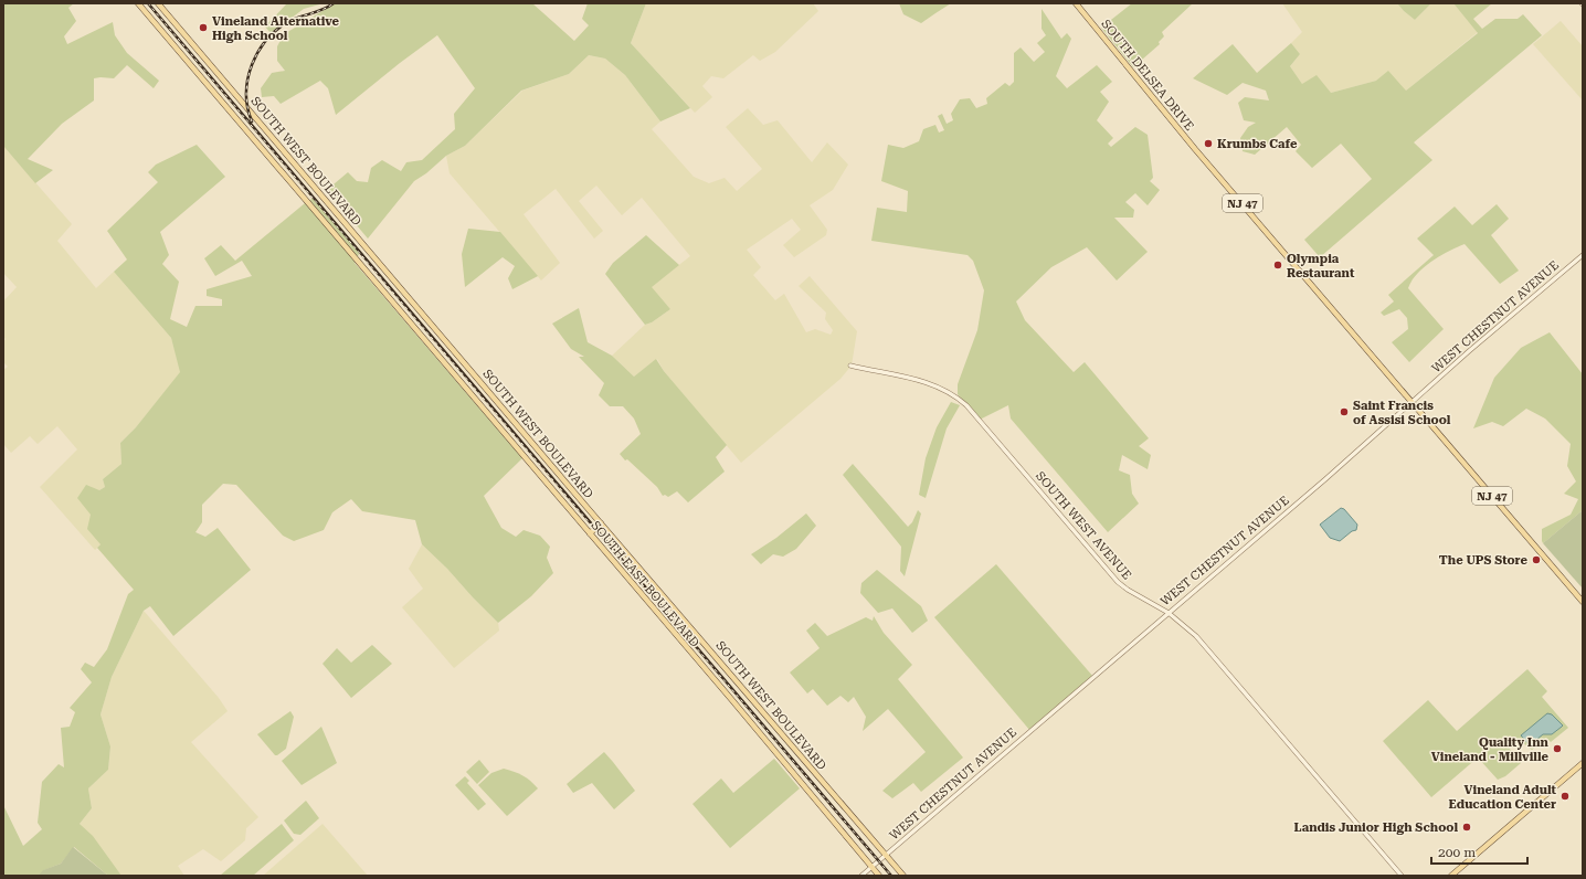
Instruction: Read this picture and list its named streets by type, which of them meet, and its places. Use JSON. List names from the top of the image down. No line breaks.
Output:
{"streets":{"main road":["SOUTH DELSEA DRIVE","SOUTH WEST BOULEVARD","NJ 47","SOUTH EAST BOULEVARD"],"street":["WEST CHESTNUT AVENUE","SOUTH WEST AVENUE"]},"crossings":[["SOUTH DELSEA DRIVE","WEST CHESTNUT AVENUE"],["SOUTH WEST BOULEVARD","WEST CHESTNUT AVENUE"],["WEST CHESTNUT AVENUE","SOUTH WEST AVENUE"],["WEST CHESTNUT AVENUE","SOUTH EAST BOULEVARD"]],"places":["Vineland Alternative High School","Krumbs Cafe","Olympia Restaurant","Saint Francis of Assisi School","The UPS Store","Quality Inn Vineland - Millville","Vineland Adult Education Center","Landis Junior High School"],"scale_bar":"200 m"}
